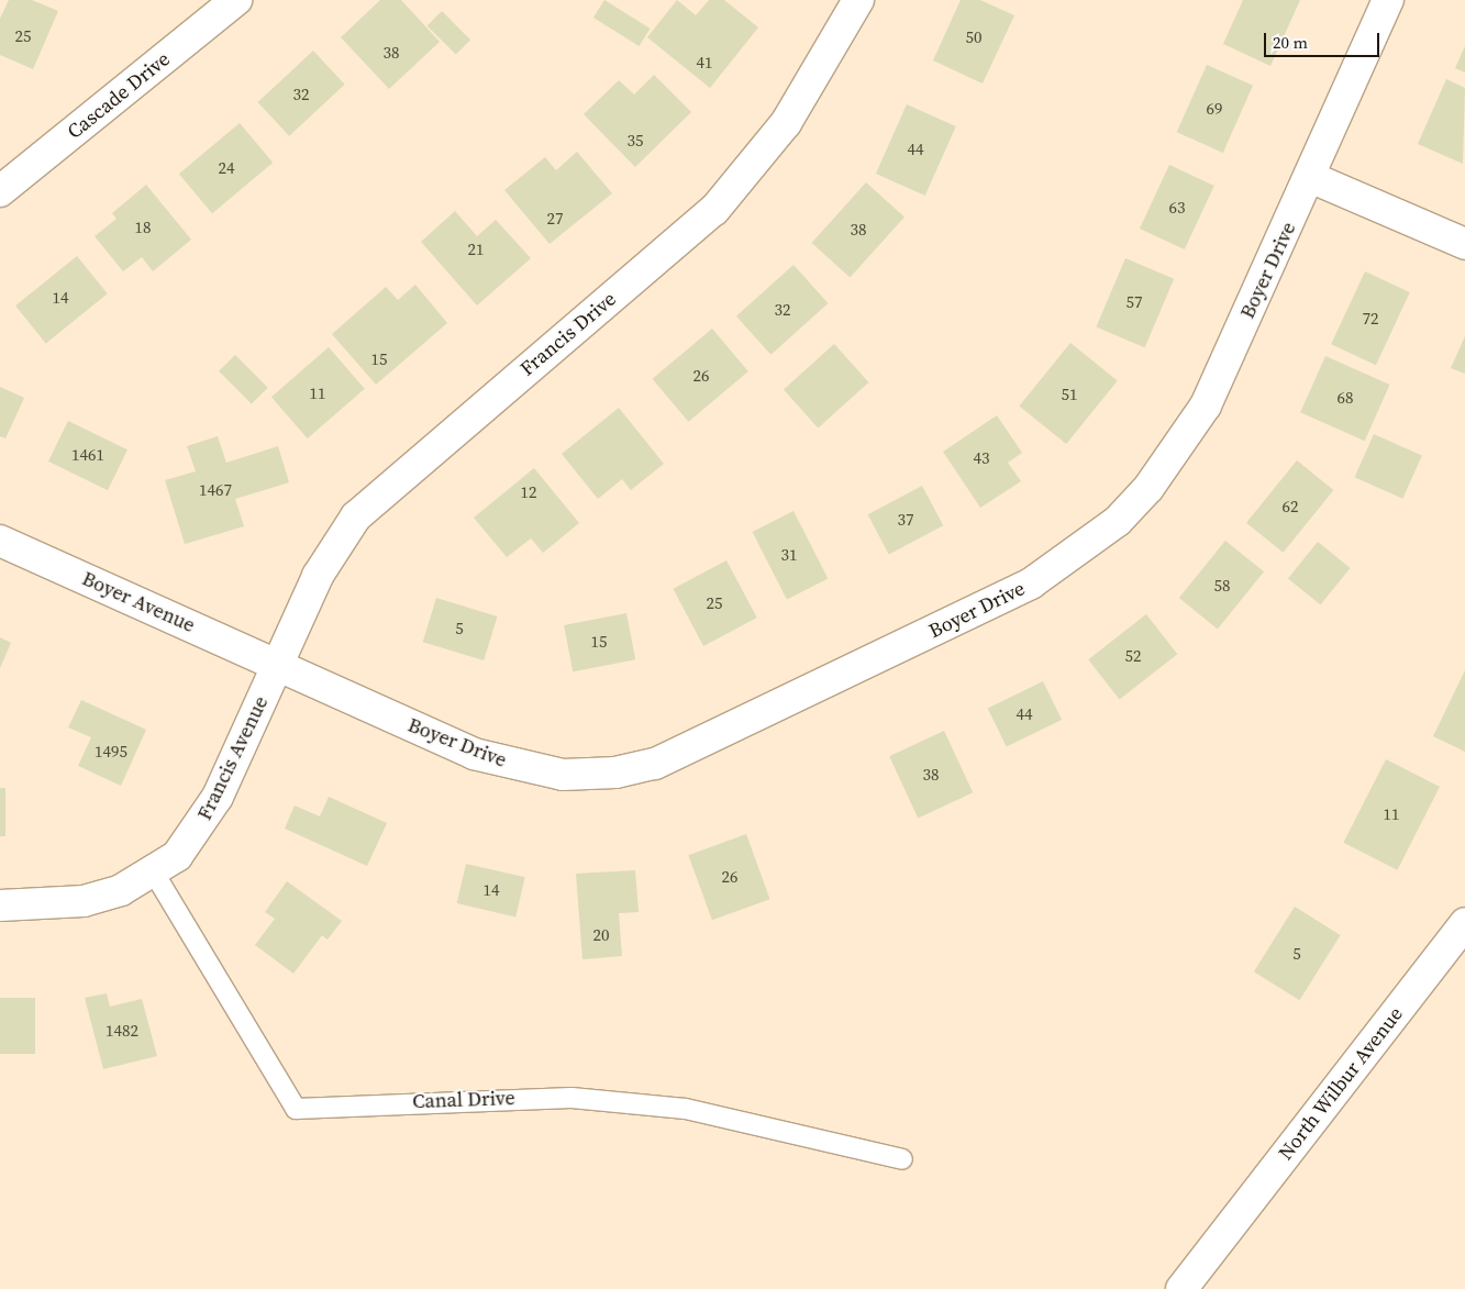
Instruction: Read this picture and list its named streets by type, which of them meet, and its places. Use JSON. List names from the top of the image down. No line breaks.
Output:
{"streets":{"street":["Cascade Drive","Boyer Drive","Francis Drive","Boyer Avenue","Francis Avenue","North Wilbur Avenue"],"lane":["Canal Drive"]},"crossings":[["Boyer Drive","Francis Drive"],["Boyer Drive","Boyer Avenue"],["Boyer Drive","Francis Avenue"],["Francis Drive","Boyer Avenue"],["Francis Drive","Francis Avenue"],["Boyer Avenue","Francis Avenue"],["Francis Avenue","Canal Drive"]],"house_numbers":["25","50","38","41","32","69","35","44","24","63","27","18","38","21","14","57","32","72","15","26","11","51","68","1461","43","1467","12","62","37","31","58","25","5","15","52","44","1495","38","11","26","14","20","5","1482"],"scale_bar":"20 m"}
